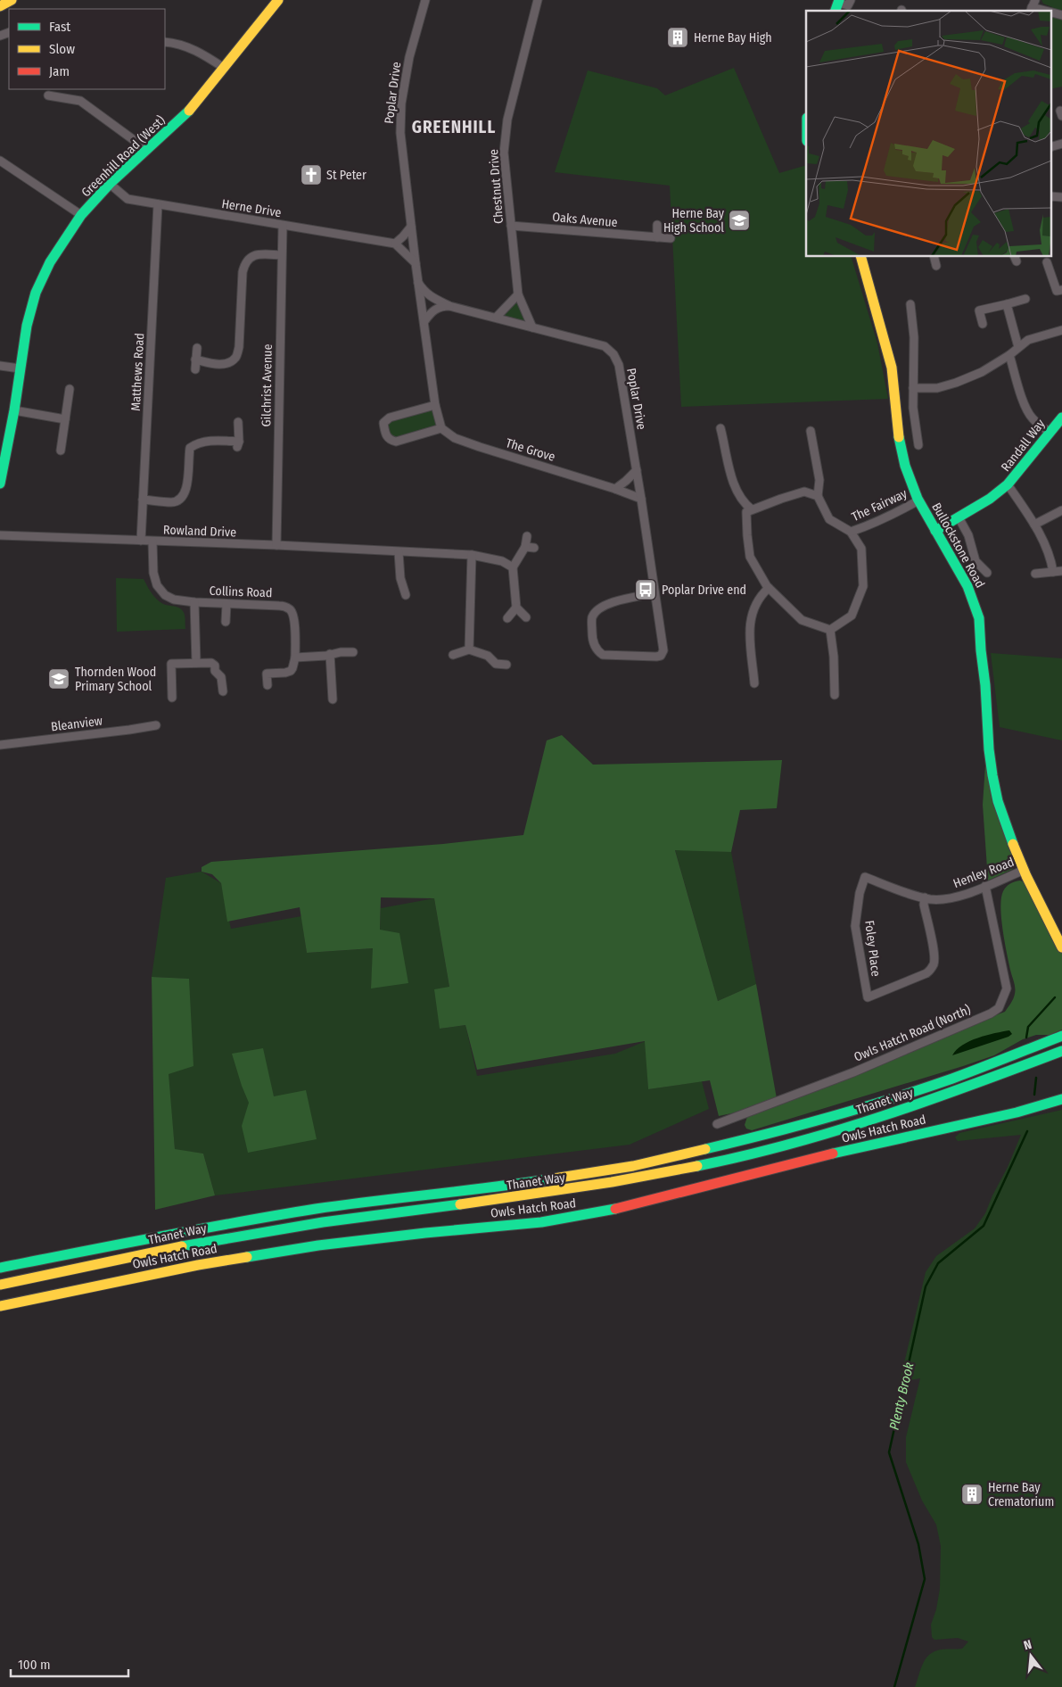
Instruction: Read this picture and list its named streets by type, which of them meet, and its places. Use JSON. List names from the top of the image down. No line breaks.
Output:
{"streets":{"main road":["Greenhill Road (West)","Randall Way","Bullockstone Road","Thanet Way","Owls Hatch Road"],"street":["Poplar Drive","Chestnut Drive","Herne Drive","Oaks Avenue","Matthews Road","Gilchrist Avenue","The Grove","The Fairway","Rowland Drive","Collins Road","Bleanview","Henley Road","Foley Place","Owls Hatch Road (North)"]},"crossings":[["Poplar Drive","Chestnut Drive"],["Poplar Drive","The Grove"],["Greenhill Road (West)","Herne Drive"],["Chestnut Drive","Oaks Avenue"],["Herne Drive","Matthews Road"],["Herne Drive","Gilchrist Avenue"],["Matthews Road","Rowland Drive"],["Gilchrist Avenue","Rowland Drive"],["Randall Way","Bullockstone Road"],["The Fairway","Bullockstone Road"],["Rowland Drive","Collins Road"],["Bullockstone Road","Henley Road"],["Henley Road","Foley Place"],["Henley Road","Owls Hatch Road (North)"]],"districts":["GREENHILL"],"water":["Plenty Brook"],"places":{"building":["Herne Bay High","Herne Bay Crematorium"],"church":["St Peter"],"school or university":["Herne Bay High School","Thornden Wood Primary School"],"bus stop":["Poplar Drive end"]},"legend":["Fast","Slow","Jam"],"scale_bar":"100 m","north":"top"}
